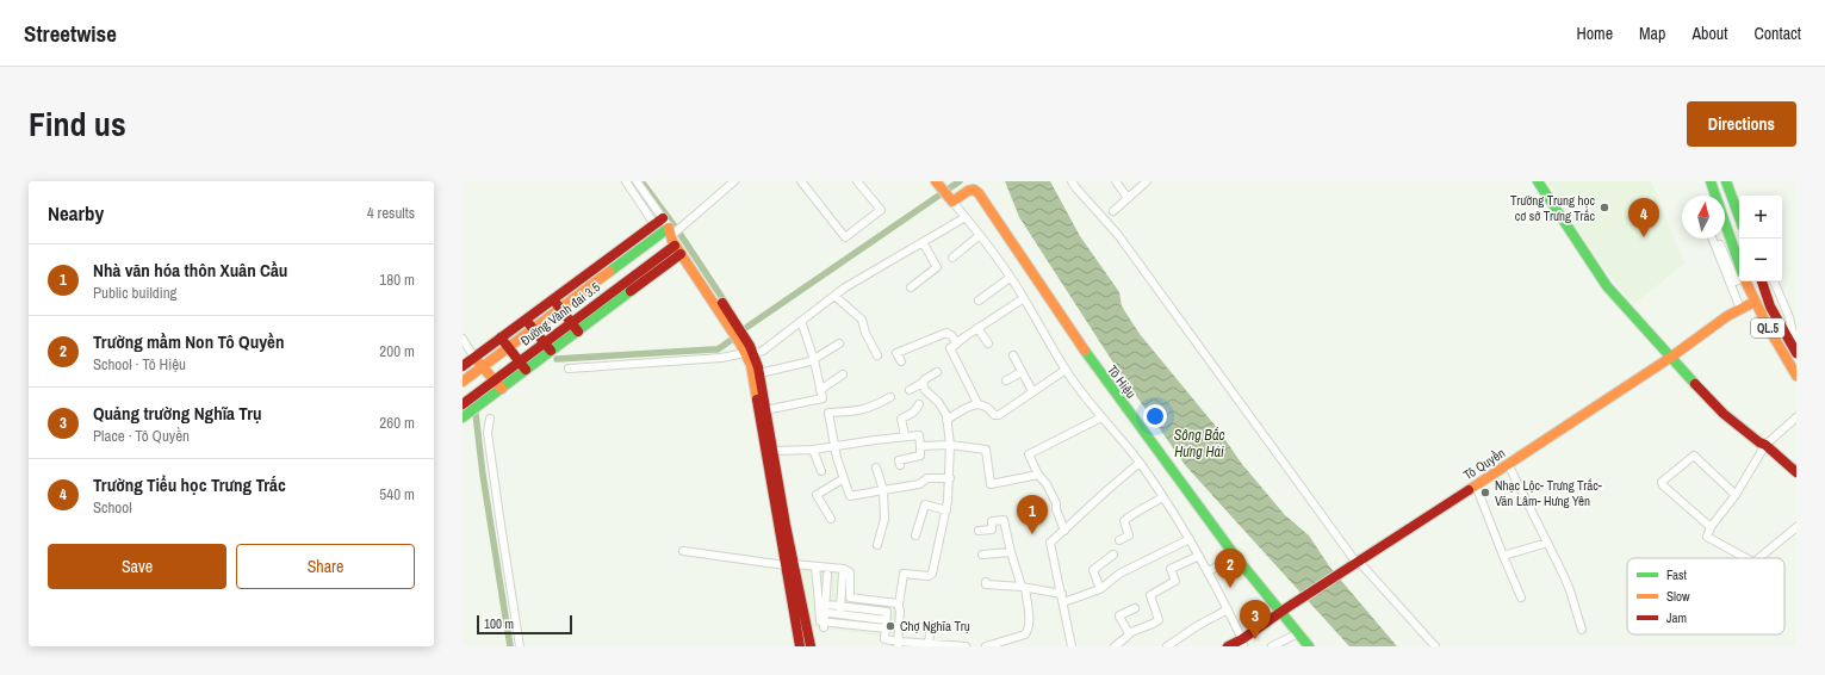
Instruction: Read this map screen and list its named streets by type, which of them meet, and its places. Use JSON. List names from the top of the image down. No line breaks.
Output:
{"streets":{"main road":["Đường Vành đai 3.5","QL.5","Tô Hiệu","Tô Quyền"]},"crossings":[["QL.5","Tô Quyền"],["Tô Hiệu","Tô Quyền"]],"water":["Sông Bắc Hưng Hải"],"places":["Trường Trung học cơ sở Trưng Trắc","Nhạc Lộc- Trưng Trắc- Văn Lâm- Hưng Yên","Chợ Nghĩa Trụ"],"legend":["Fast","Slow","Jam"],"scale_bar":"100 m","north":"top","page":{"header":"Streetwise","nav":["Home","Map","About","Contact"],"title":"Find us","buttons":["Directions",["Save","Share"]],"heading":["Nearby","4 results"],"map_buttons":["+","−"],"pins":["4","1","2","3"],"list":[{"mark":"1","name":"Nhà văn hóa thôn Xuân Cầu","note":"Public building","value":"180 m"},{"mark":"2","name":"Trường mầm Non Tô Quyền","note":"School · Tô Hiệu","value":"200 m"},{"mark":"3","name":"Quảng trường Nghĩa Trụ","note":"Place · Tô Quyền","value":"260 m"},{"mark":"4","name":"Trường Tiểu học Trưng Trắc","note":"School","value":"540 m"}],"scale":"100 m"}}
